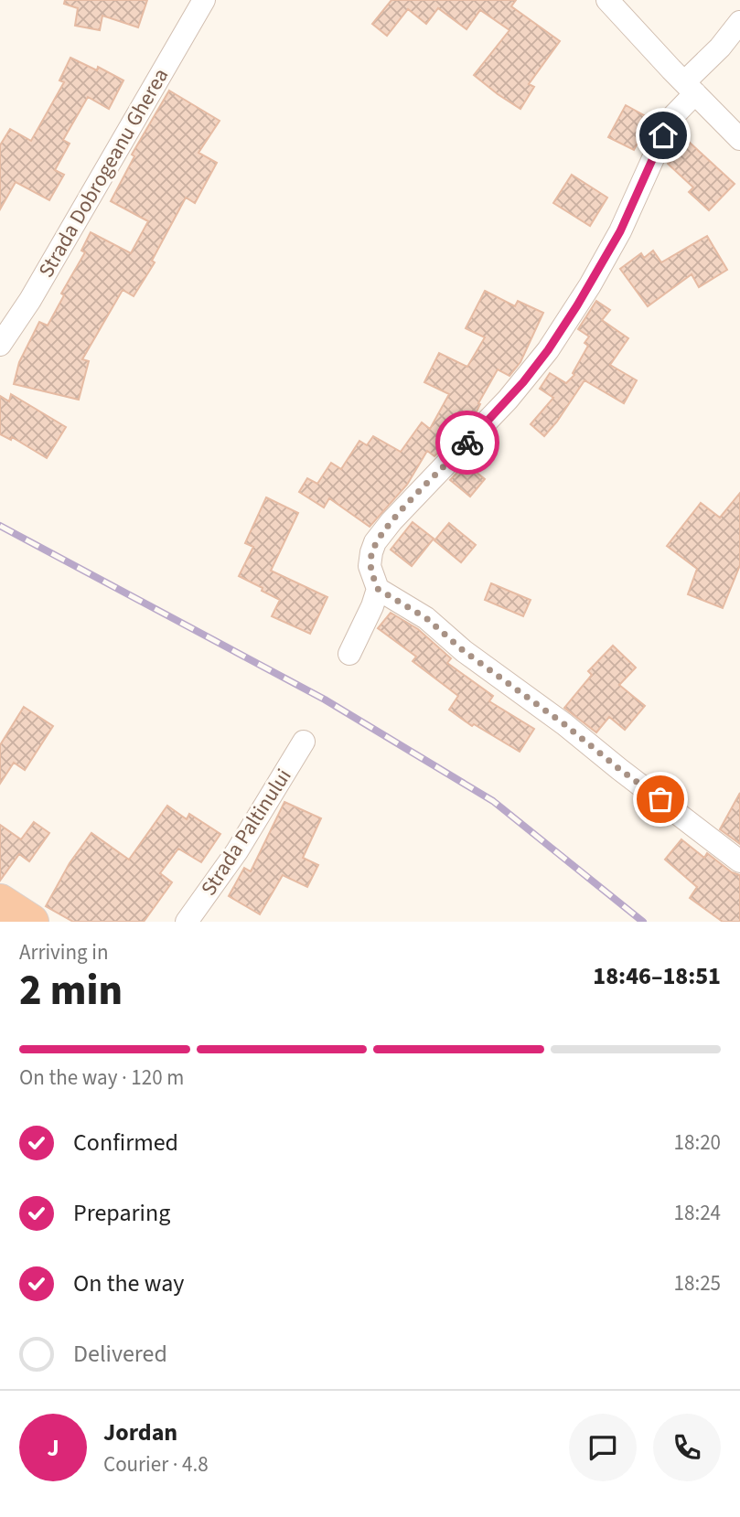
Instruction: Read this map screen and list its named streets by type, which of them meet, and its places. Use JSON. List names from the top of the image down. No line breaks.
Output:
{"streets":{"street":["Strada Dobrogeanu Gherea","Strada Paltinului"]},"page":{"heading":["2 min","Arriving in","18:46–18:51"],"panel":["Jordan","Courier · 4.8"],"bar":"On the way · 120 m","list":[["Confirmed","18:20"],["Preparing","18:24"],["On the way","18:25"],"Delivered"],"round":"J"}}
